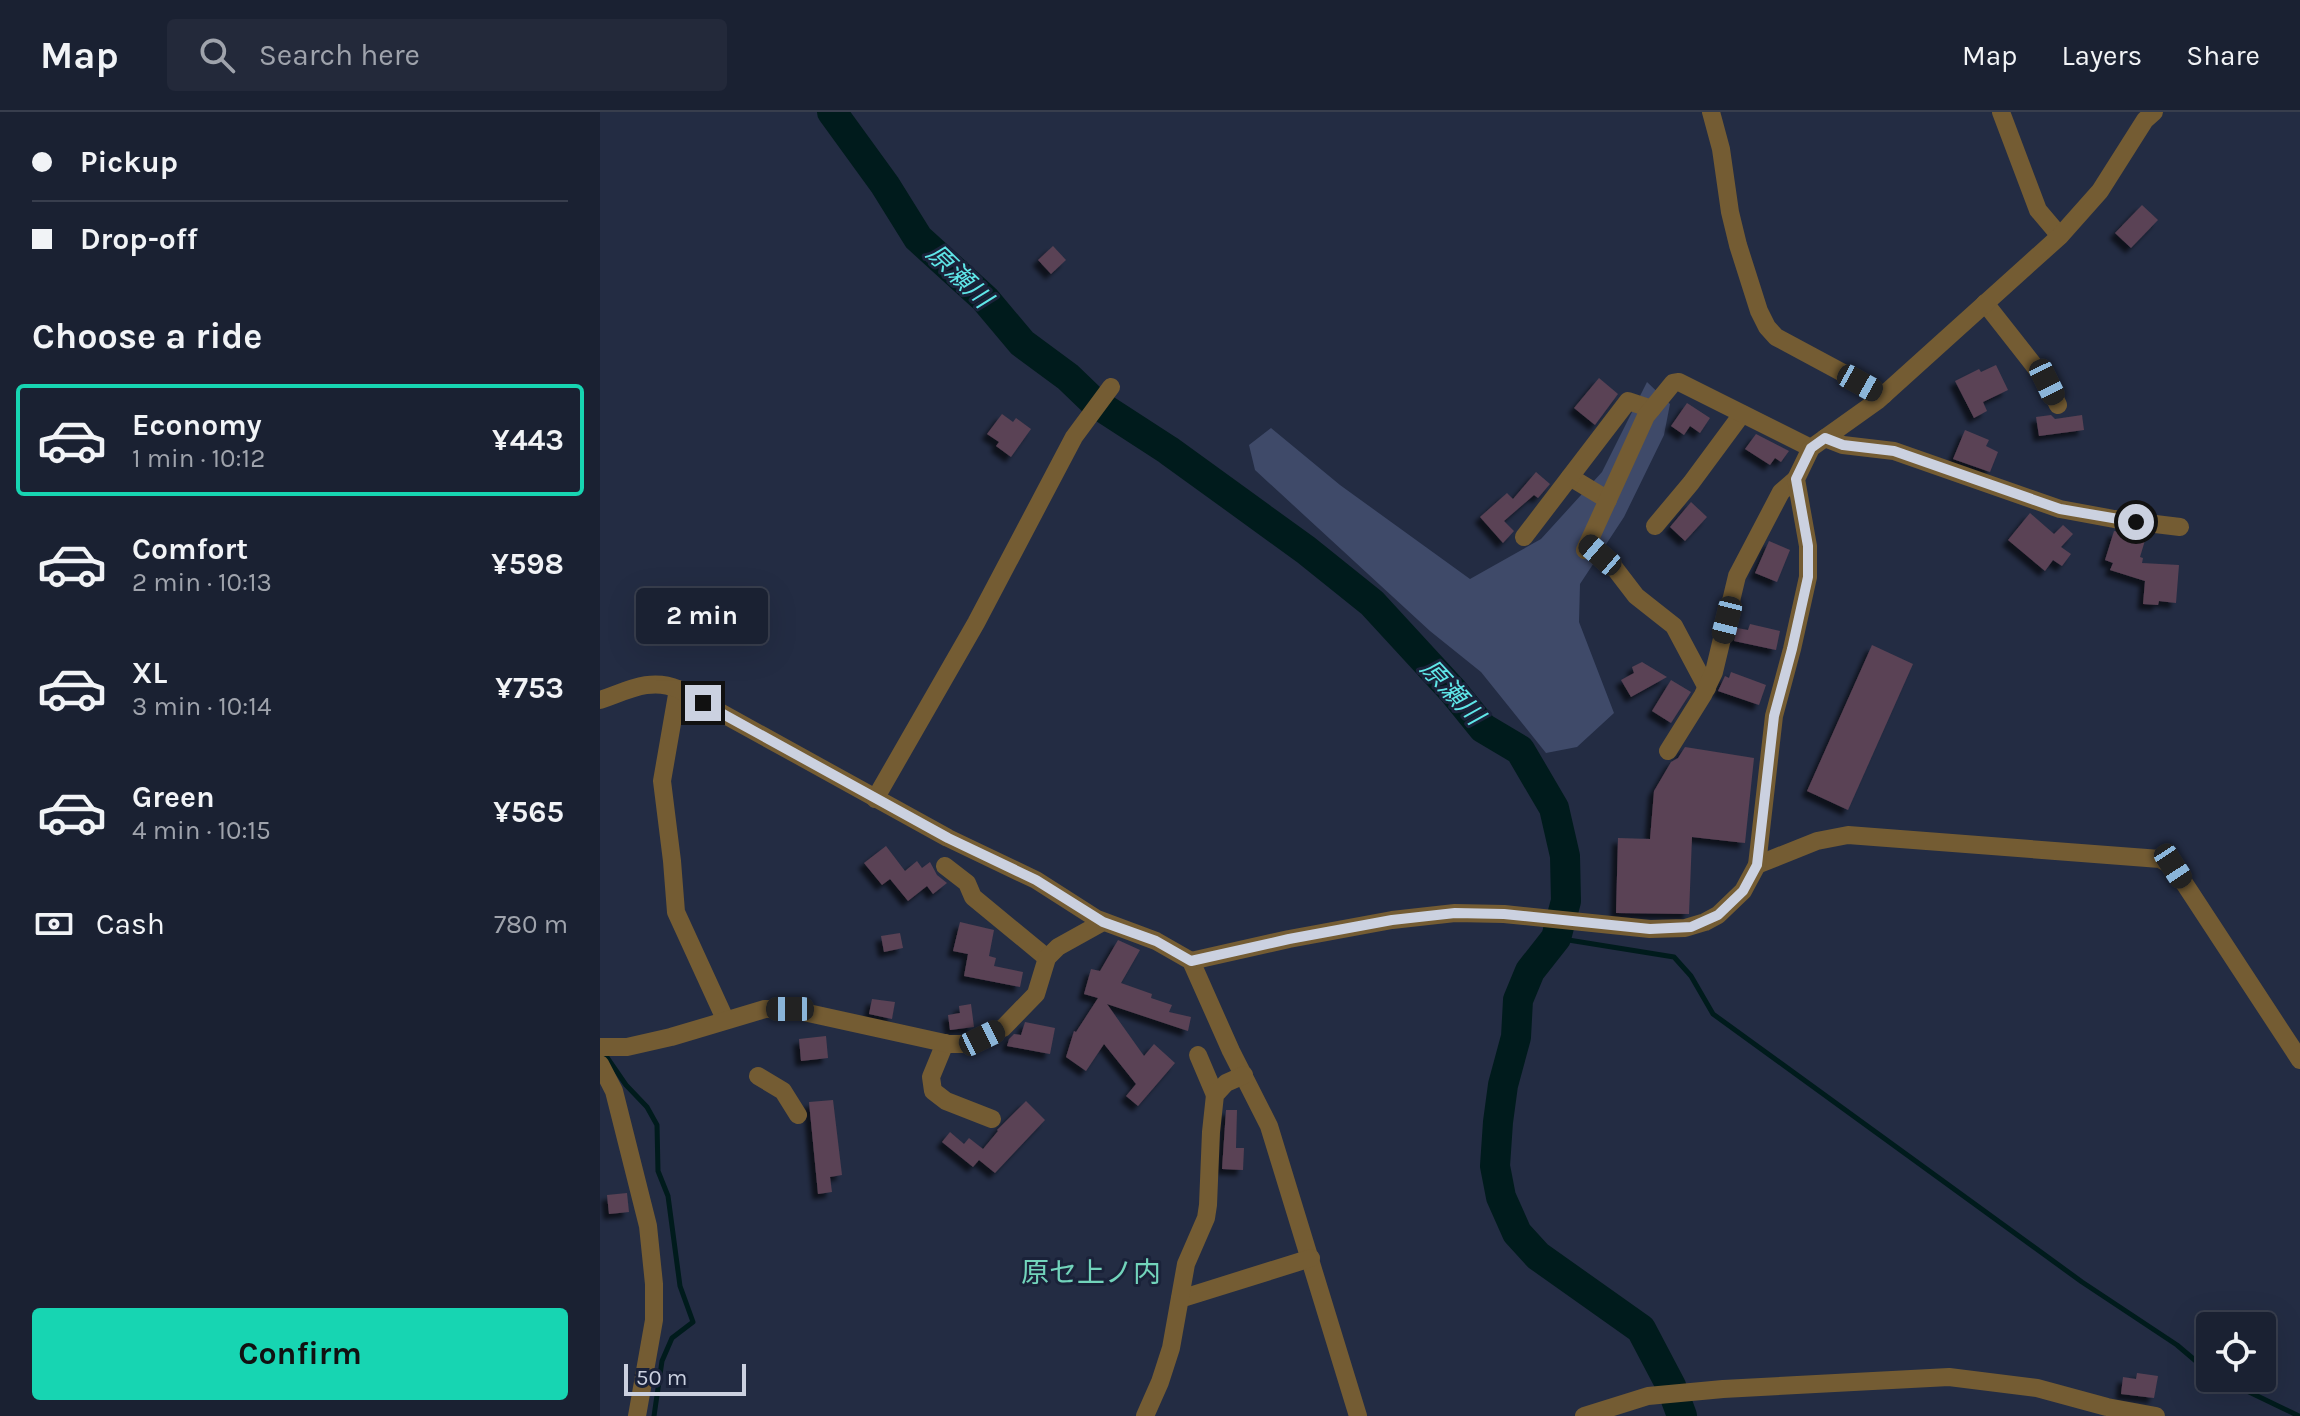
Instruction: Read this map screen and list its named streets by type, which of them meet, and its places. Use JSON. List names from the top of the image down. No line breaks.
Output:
{"districts":["原セ上ノ内"],"water":["原瀬川"],"scale_bar":"50 m","page":{"header":"Map","search":"Search here","nav":["Map","Layers","Share"],"banner":["Pickup","Drop-off"],"heading":"Choose a ride","list":[{"name":"Economy","note":"1 min · 10:12","value":"¥443"},{"name":"Comfort","note":"2 min · 10:13","value":"¥598"},{"name":"XL","note":"3 min · 10:14","value":"¥753"},{"name":"Green","note":"4 min · 10:15","value":"¥565"}],"bubble":"2 min","pay":["Cash","780 m"],"buttons":"Confirm","scale":"50 m"}}
